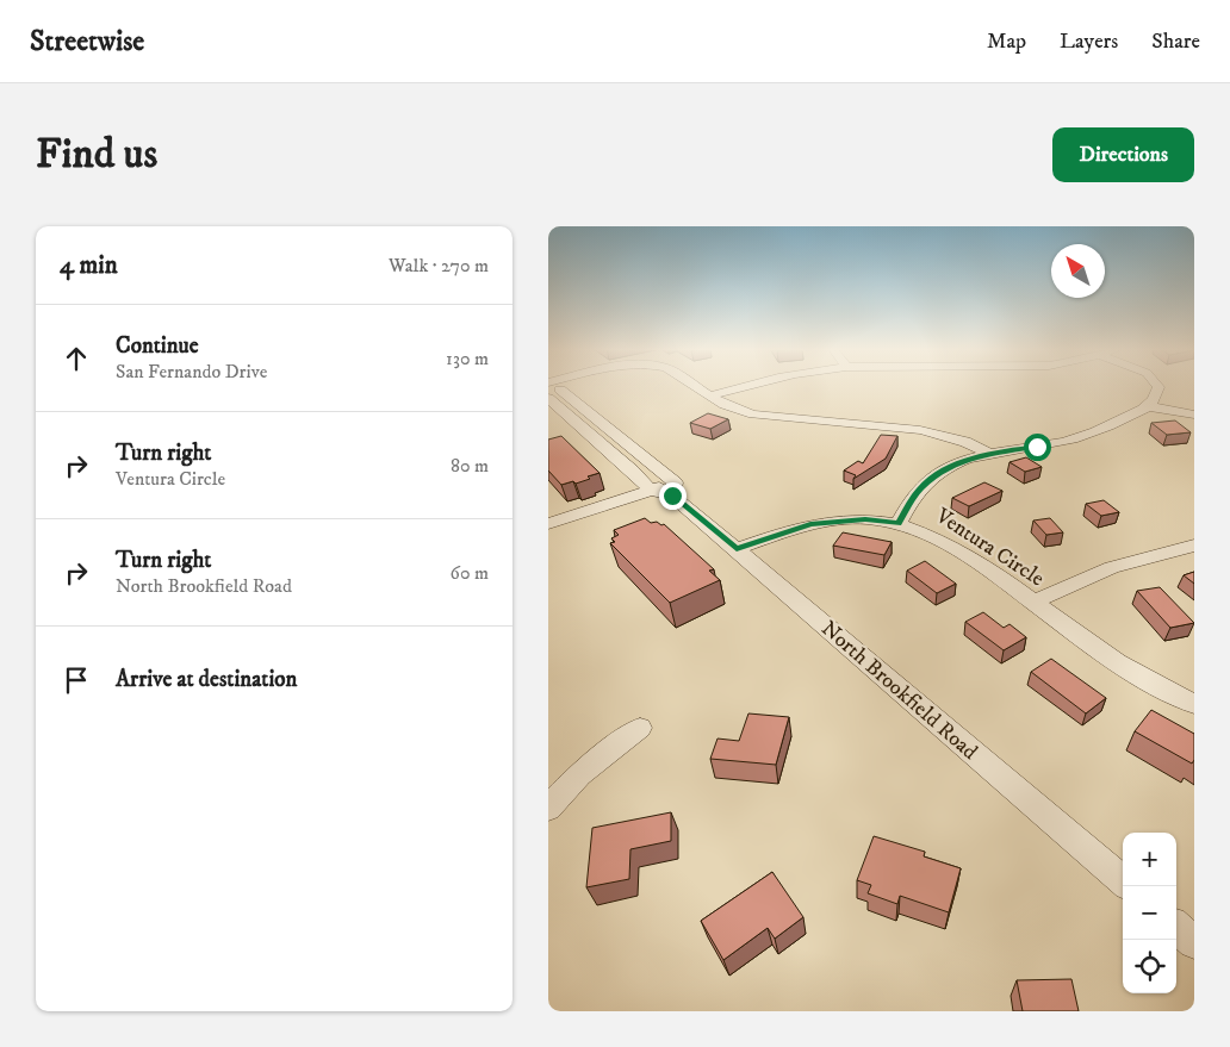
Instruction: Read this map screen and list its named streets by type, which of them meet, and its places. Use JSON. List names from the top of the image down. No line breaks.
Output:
{"streets":{"street":["Ventura Circle","North Brookfield Road"]},"crossings":[["Ventura Circle","North Brookfield Road"]],"north":"top left","page":{"header":"Streetwise","nav":["Map","Layers","Share"],"buttons":"Directions","title":"Find us","heading":["4 min","Walk · 270 m"],"list":[["Continue","San Fernando Drive","130 m"],["Turn right","Ventura Circle","80 m"],["Turn right","North Brookfield Road","60 m"],"Arrive at destination"],"map_buttons":["+","−"]}}
